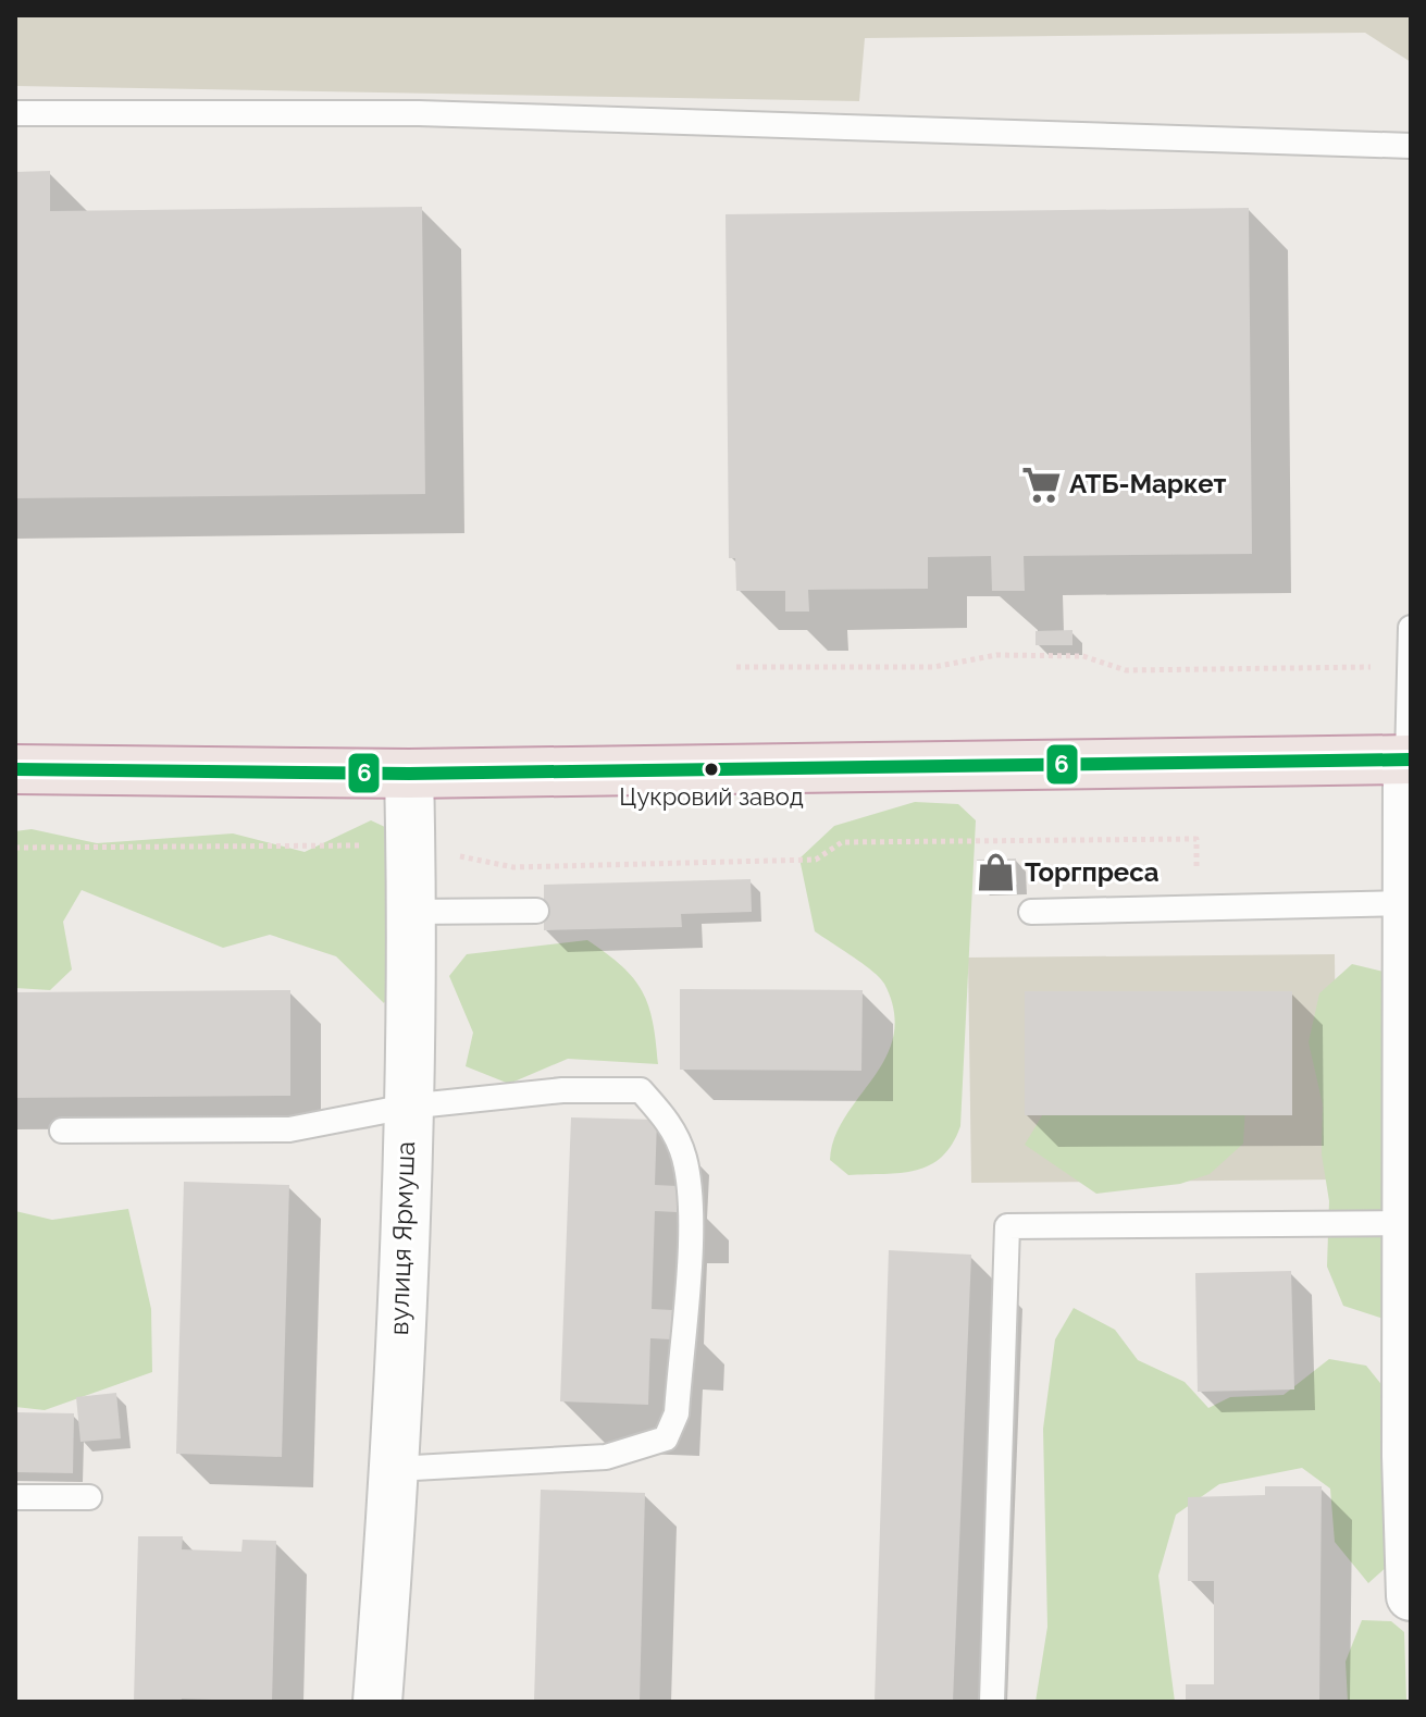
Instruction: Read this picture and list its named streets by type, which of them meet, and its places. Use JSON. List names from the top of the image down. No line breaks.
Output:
{"streets":{"street":["вулиця Ярмуша"]},"places":{"supermarket":["АТБ-Маркет"],"other":["Цукровий завод"],"shop":["Торгпреса"]},"lines":["transit line 6"]}
